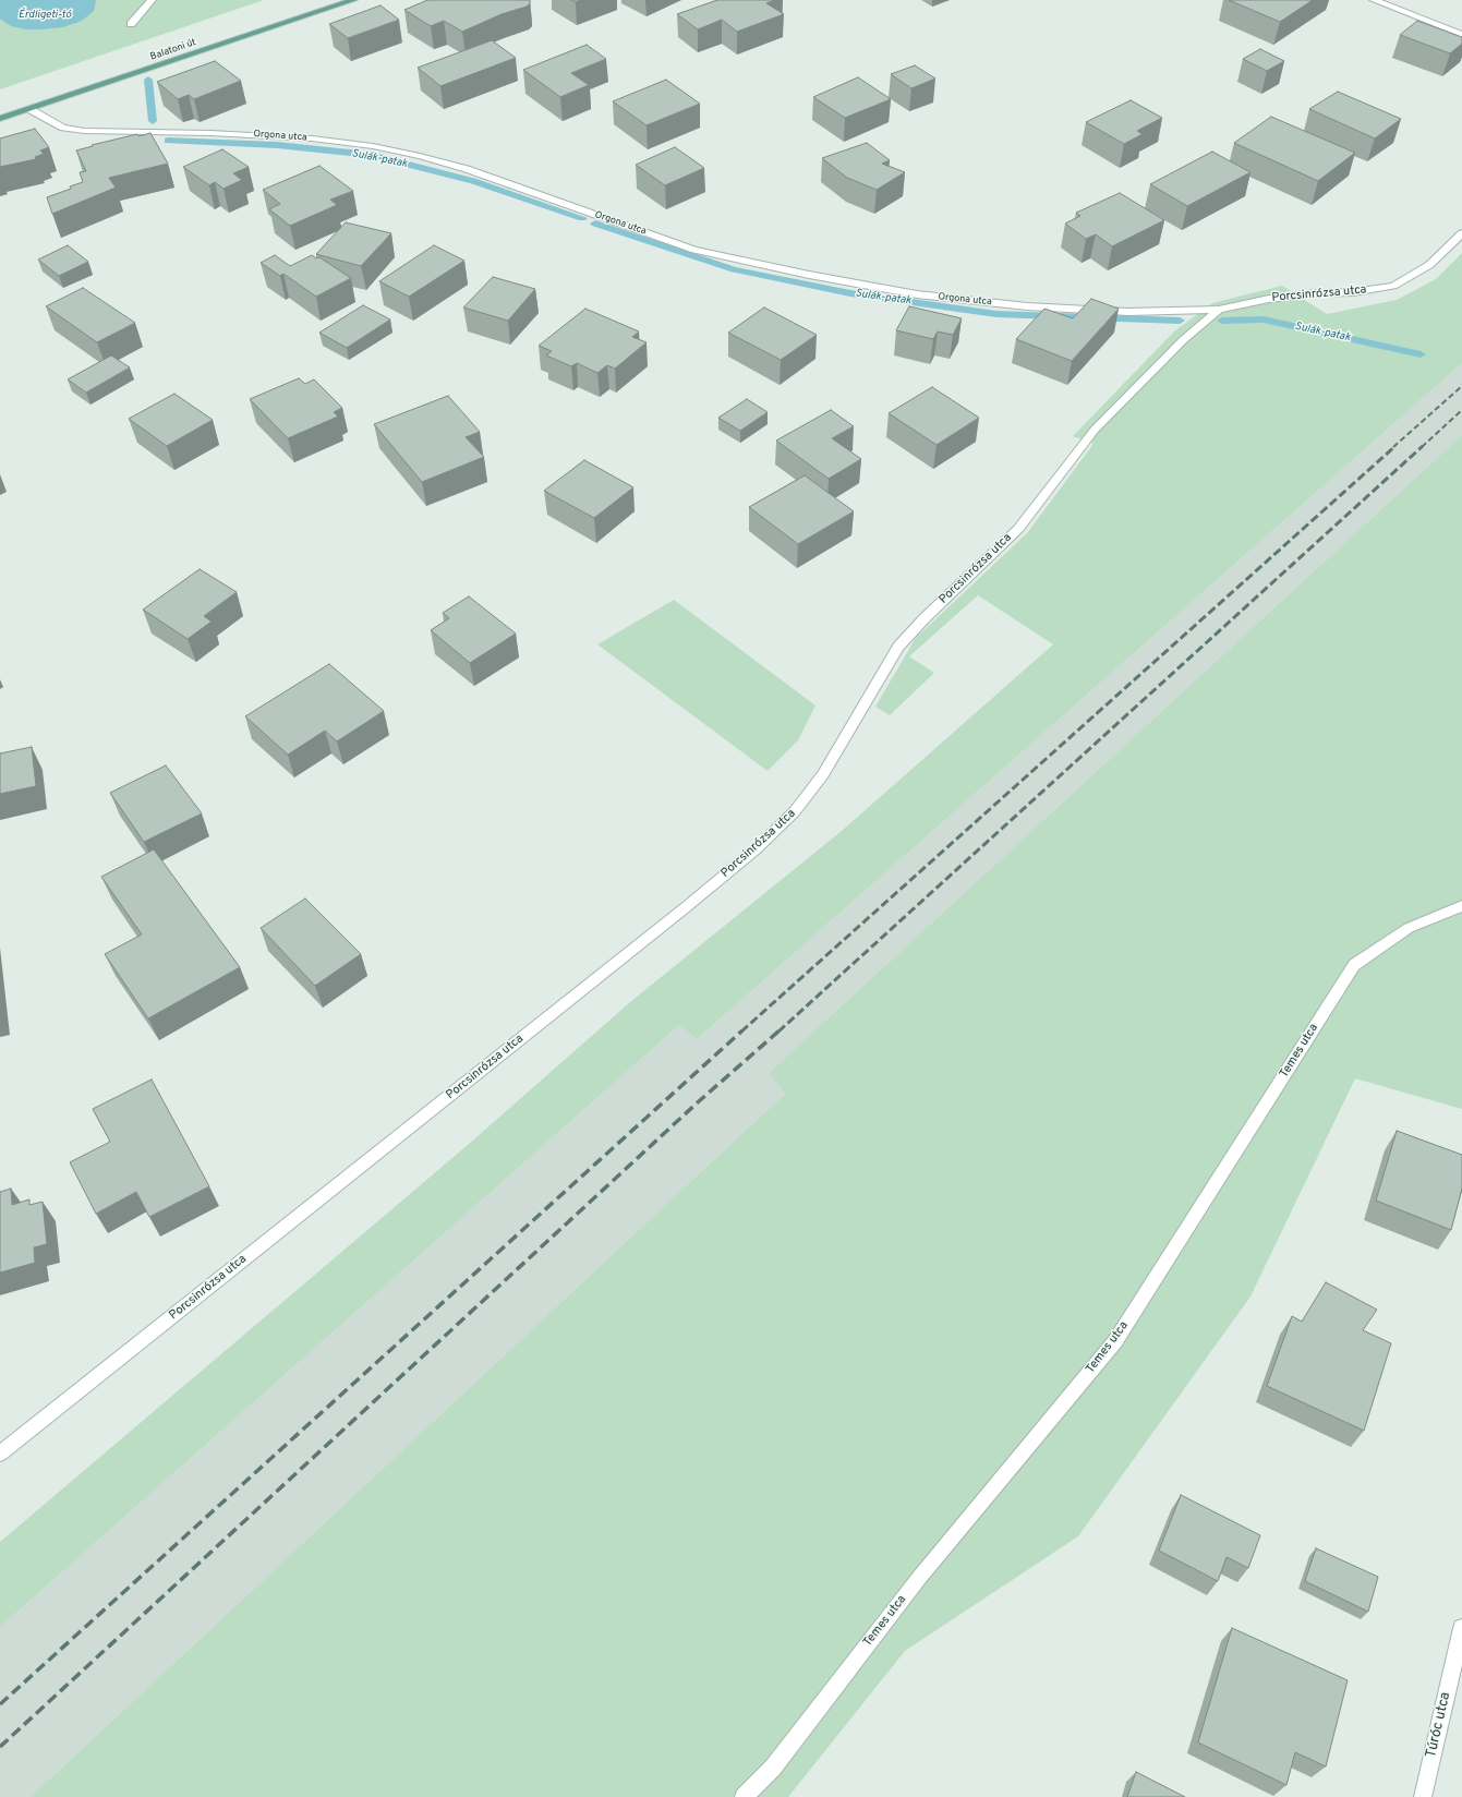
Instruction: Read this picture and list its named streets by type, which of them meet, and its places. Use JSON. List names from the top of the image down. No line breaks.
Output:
{"streets":{"main road":["Balatoni út"],"street":["Orgona utca","Porcsinrózsa utca","Temes utca","Túróc utca"]},"crossings":[["Balatoni út","Orgona utca"],["Orgona utca","Porcsinrózsa utca"]],"water":["Érdligeti-tó","Sulák-patak"]}
